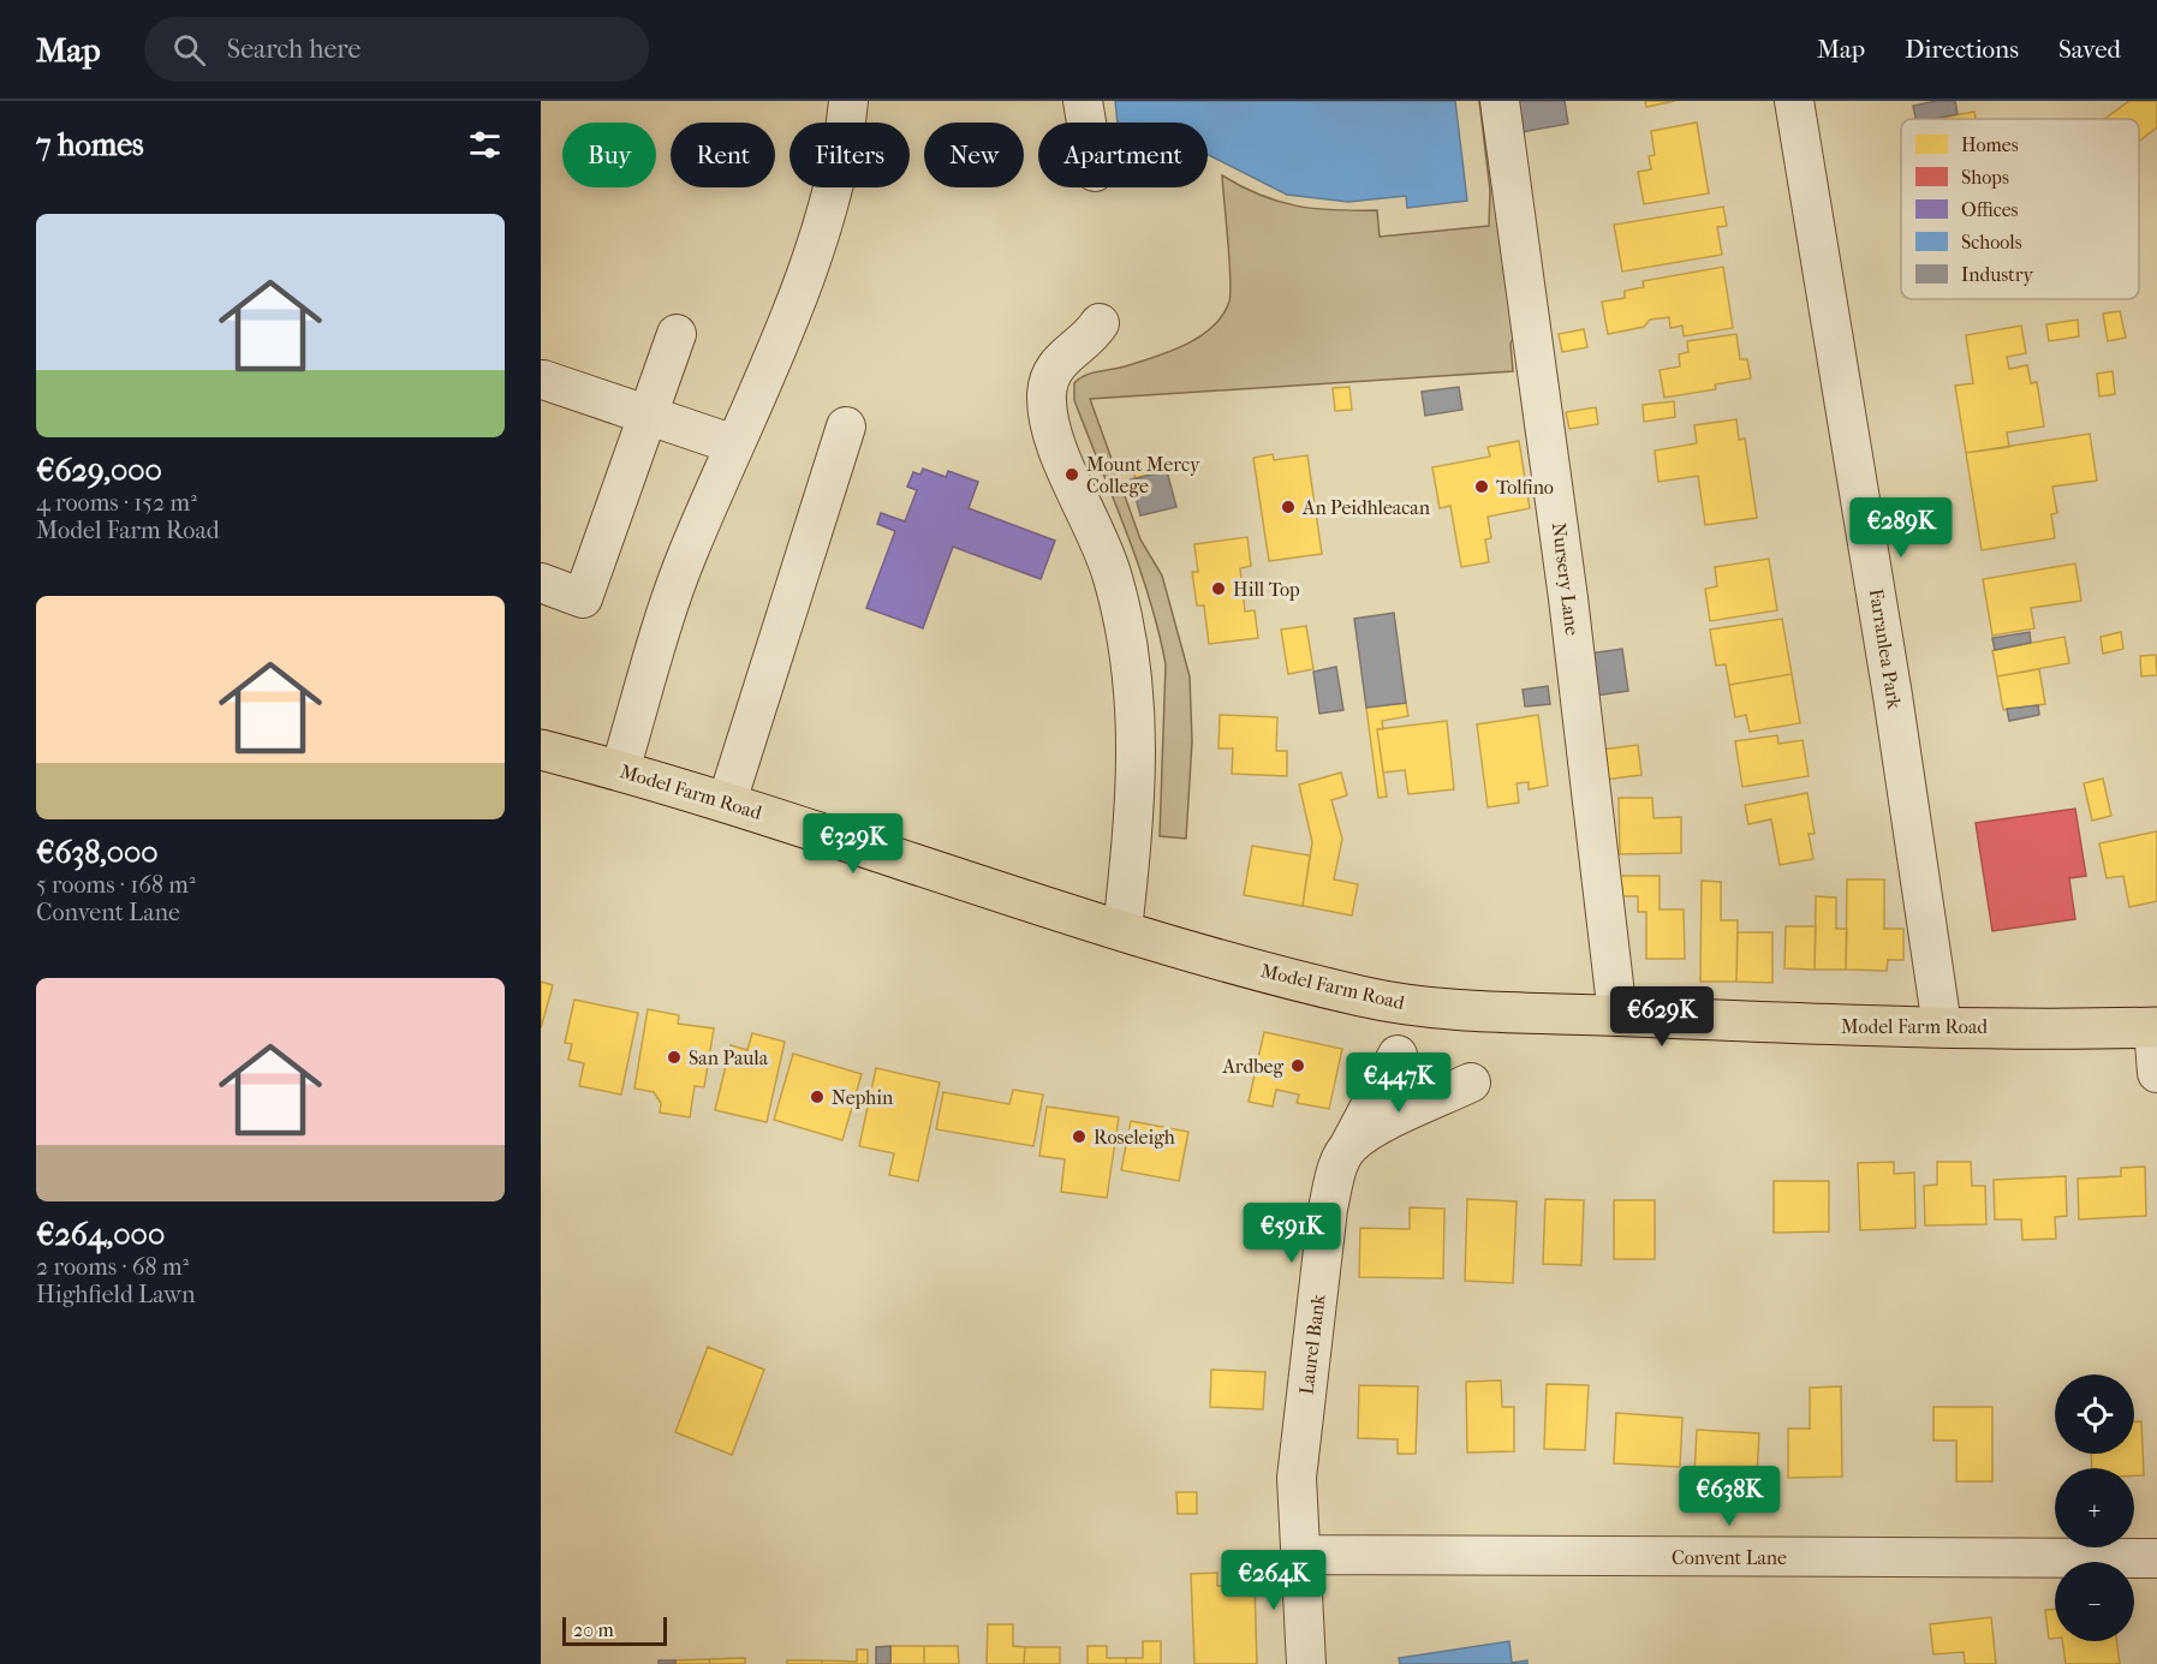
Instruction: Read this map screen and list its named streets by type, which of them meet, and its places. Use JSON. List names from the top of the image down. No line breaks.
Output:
{"streets":{"main road":["Model Farm Road"],"street":["Nursery Lane","Farranlea Park","Laurel Bank","Convent Lane"]},"crossings":[["Nursery Lane","Model Farm Road"],["Farranlea Park","Model Farm Road"],["Laurel Bank","Convent Lane"]],"places":["Mount Mercy College","Tolfino","An Peidhleacan","Hill Top","San Paula","Ardbeg","Nephin","Roseleigh"],"legend":["Homes","Shops","Offices","Schools","Industry"],"scale_bar":"20 m","page":{"header":"Map","search":"Search here","nav":["Map","Directions","Saved"],"heading":"7 homes","chip":["Buy","Rent","Filters","New","Apartment"],"list":[{"name":"€629,000","note":"4 rooms · 152 m² · Model Farm Road"},{"name":"€638,000","note":"5 rooms · 168 m² · Convent Lane"},{"name":"€264,000","note":"2 rooms · 68 m² · Highfield Lawn"}],"price":["€289K","€329K","€629K","€447K","€591K","€638K","€264K"],"map_buttons":["+","−"],"scale":"20 m"}}
